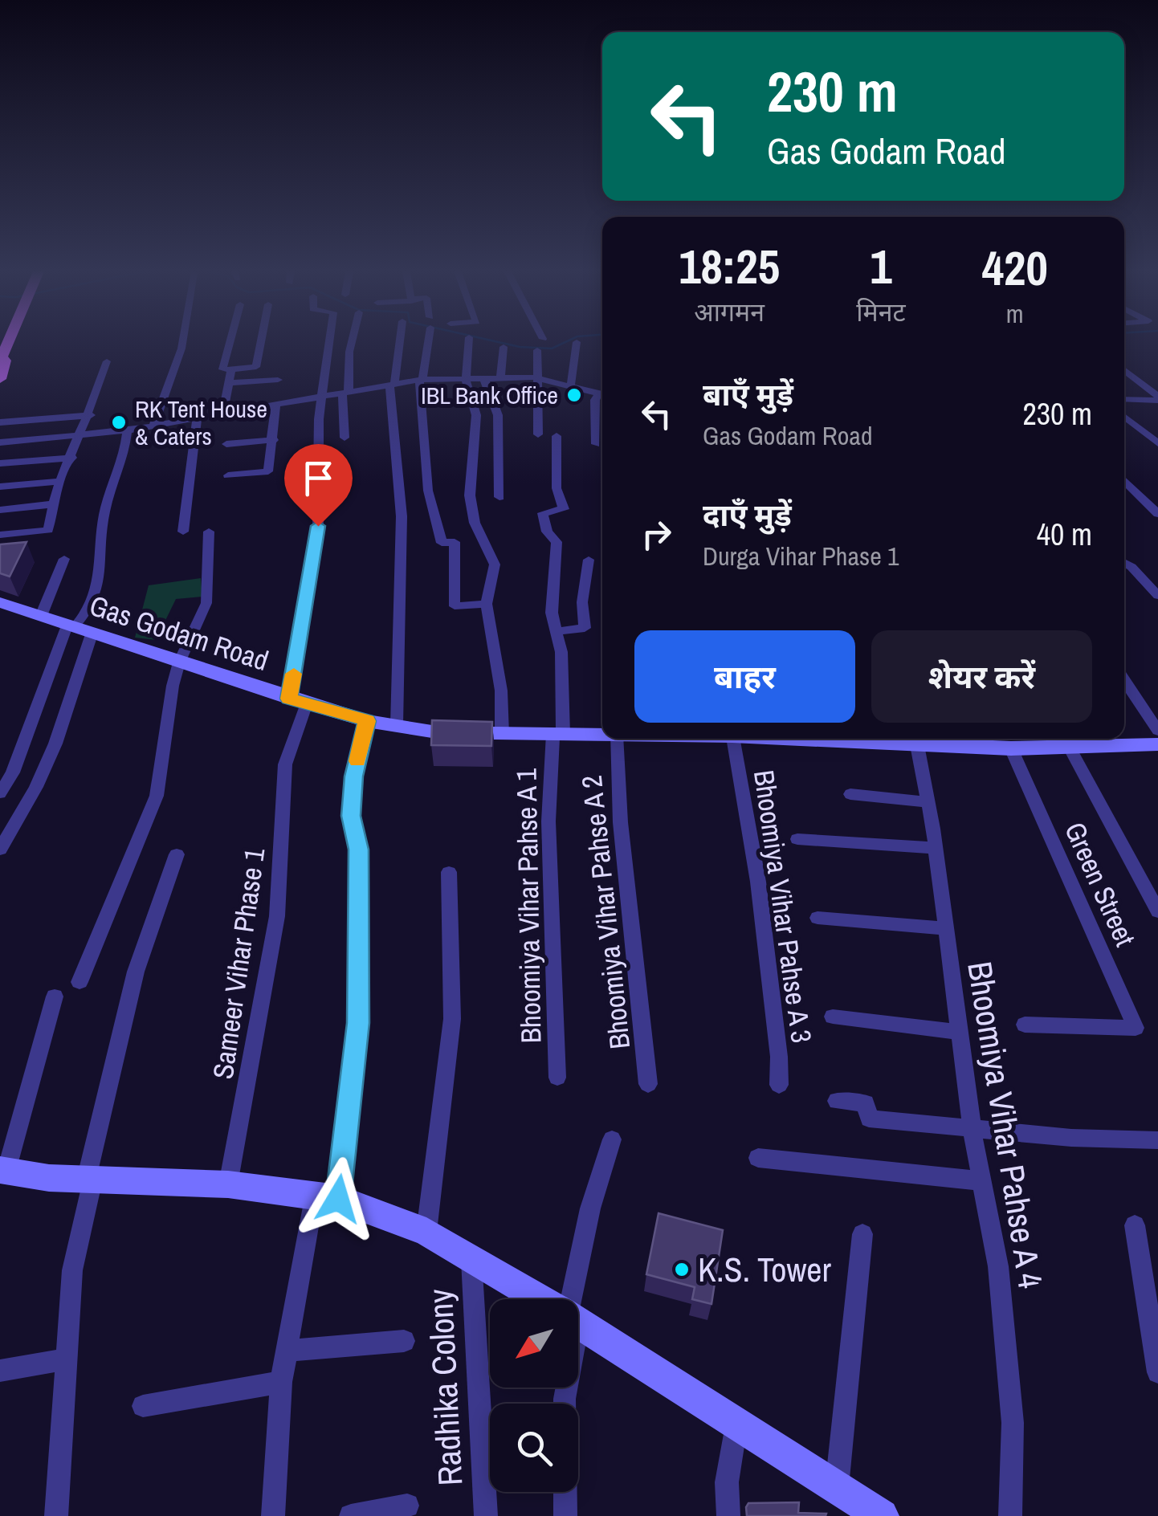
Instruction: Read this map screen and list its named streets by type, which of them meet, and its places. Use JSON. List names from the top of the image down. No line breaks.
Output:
{"streets":{"main road":["Gas Godam Road"],"street":["Green Street","Bhoomiya Vihar Pahse A 1","Bhoomiya Vihar Pahse A 3","Bhoomiya Vihar Pahse A 2","Sameer Vihar Phase 1","Bhoomiya Vihar Pahse A 4","Radhika Colony"]},"crossings":[["Gas Godam Road","Green Street"],["Gas Godam Road","Bhoomiya Vihar Pahse A 1"],["Gas Godam Road","Sameer Vihar Phase 1"],["Gas Godam Road","Bhoomiya Vihar Pahse A 4"]],"places":["IBL Bank Office","RK Tent House & Caters","K.S. Tower"],"north":"bottom left","page":{"turn":["230 m","Gas Godam Road"],"eta":["18:25","आगमन","1","मिनट","420","m"],"list":[{"name":"बाएँ मुड़ें","note":"Gas Godam Road","value":"230 m"},{"name":"दाएँ मुड़ें","note":"Durga Vihar Phase 1","value":"40 m"}],"buttons":["बाहर","शेयर करें"]}}
